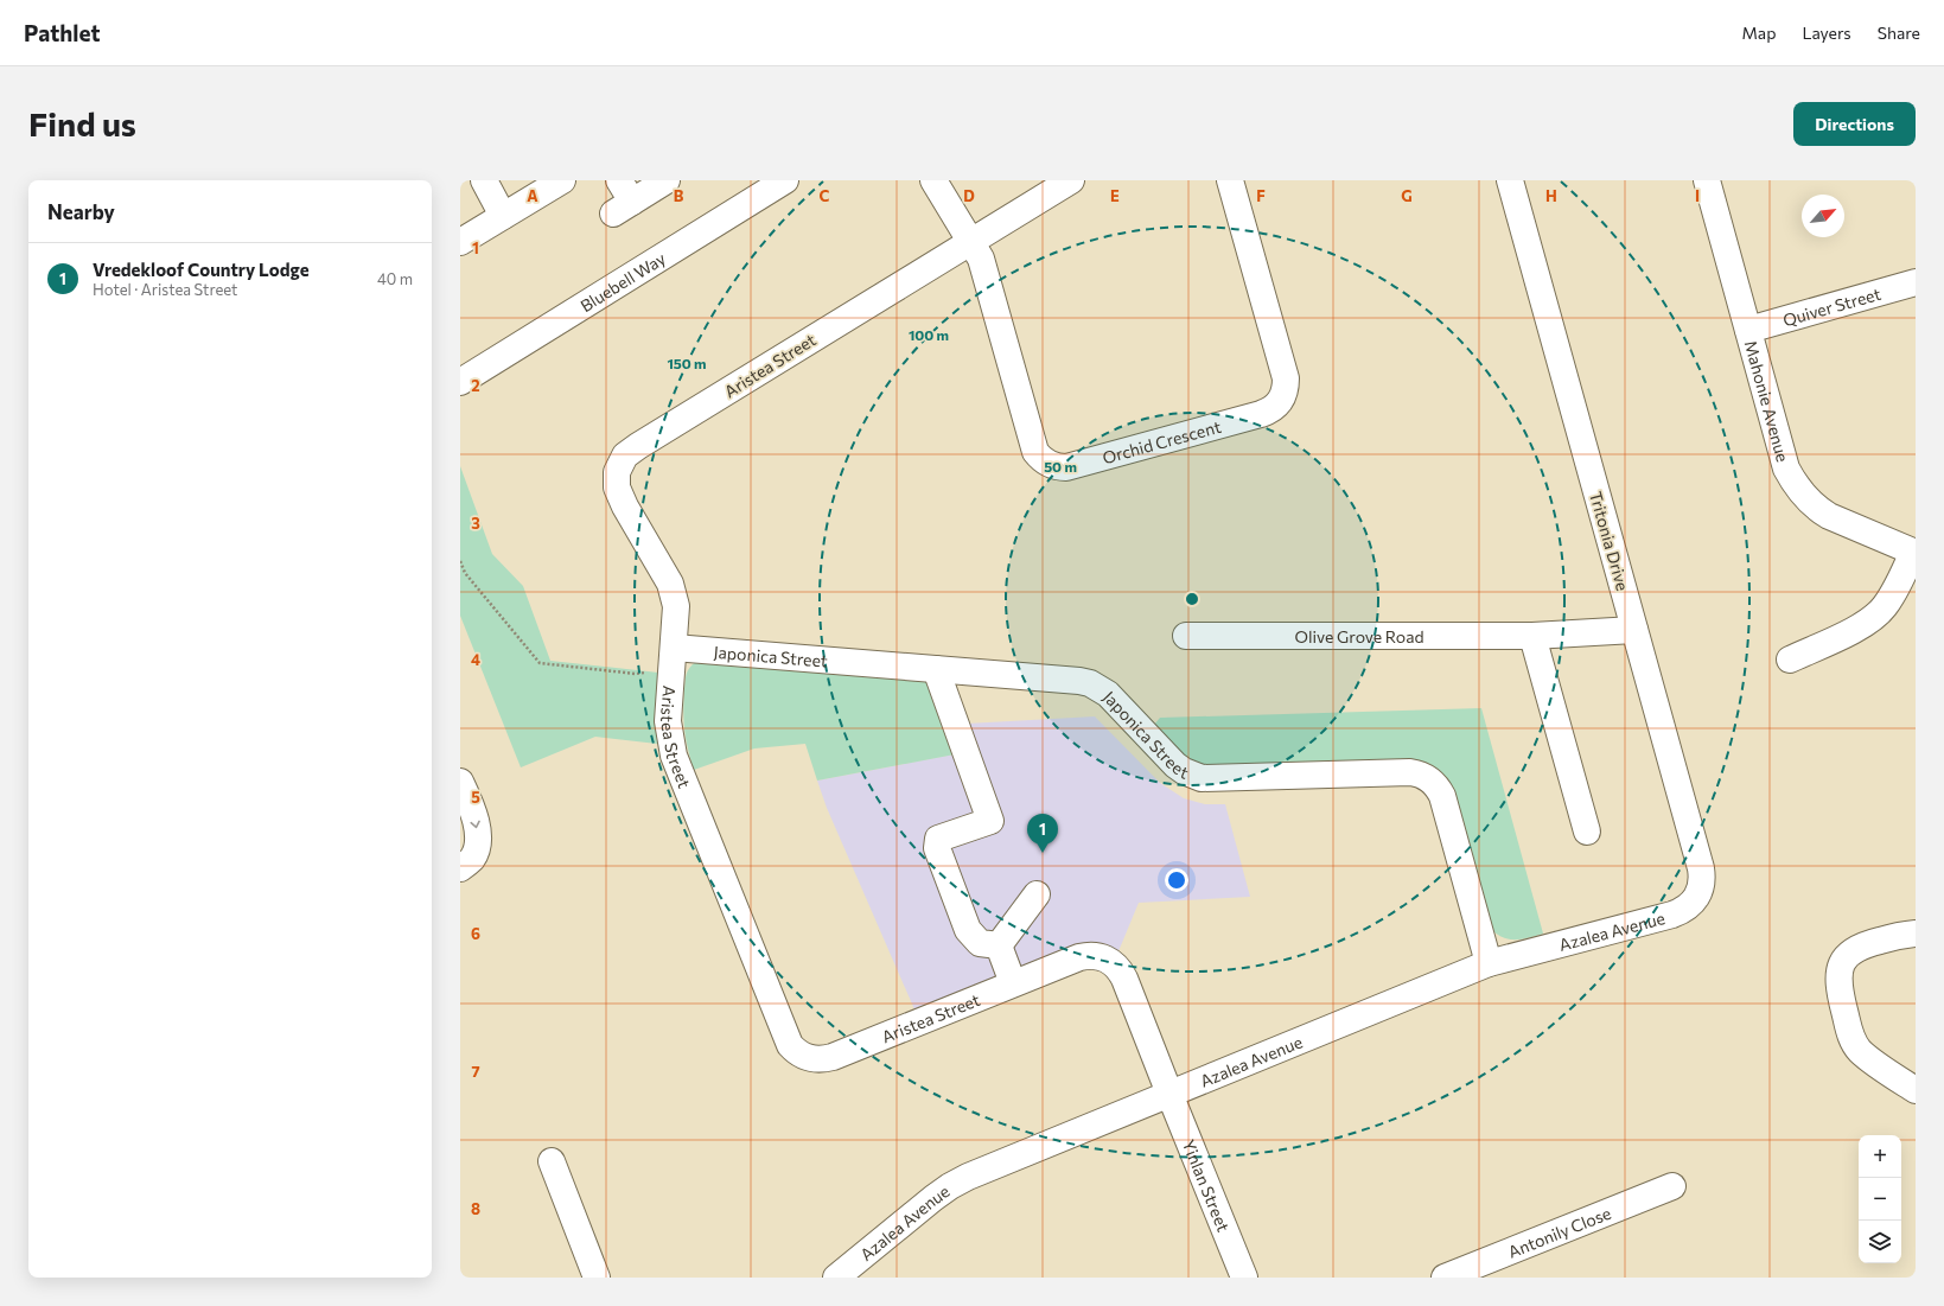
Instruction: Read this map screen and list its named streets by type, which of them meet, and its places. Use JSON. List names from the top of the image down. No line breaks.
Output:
{"streets":{"street":["Bluebell Way","Quiver Street","Aristea Street","Mahonie Avenue","Orchid Crescent","Tritonia Drive","Olive Grove Road","Japonica Street","Azalea Avenue","Yinlan Street","Antonily Close"]},"crossings":[["Quiver Street","Mahonie Avenue"],["Aristea Street","Orchid Crescent"],["Aristea Street","Japonica Street"],["Aristea Street","Azalea Avenue"],["Aristea Street","Yinlan Street"],["Tritonia Drive","Olive Grove Road"],["Tritonia Drive","Azalea Avenue"],["Japonica Street","Azalea Avenue"],["Azalea Avenue","Yinlan Street"]],"north":"top right","page":{"header":"Pathlet","nav":["Map","Layers","Share"],"buttons":"Directions","title":"Find us","heading":"Nearby","list":[{"mark":"1","name":"Vredekloof Country Lodge","note":"Hotel · Aristea Street","value":"40 m"}],"pins":"1","map_buttons":["+","−"]},"grid":{"columns":["A","B","C","D","E","F","G","H","I"],"rows":["1","2","3","4","5","6","7","8"]},"rings":["100 m","150 m","50 m"]}
